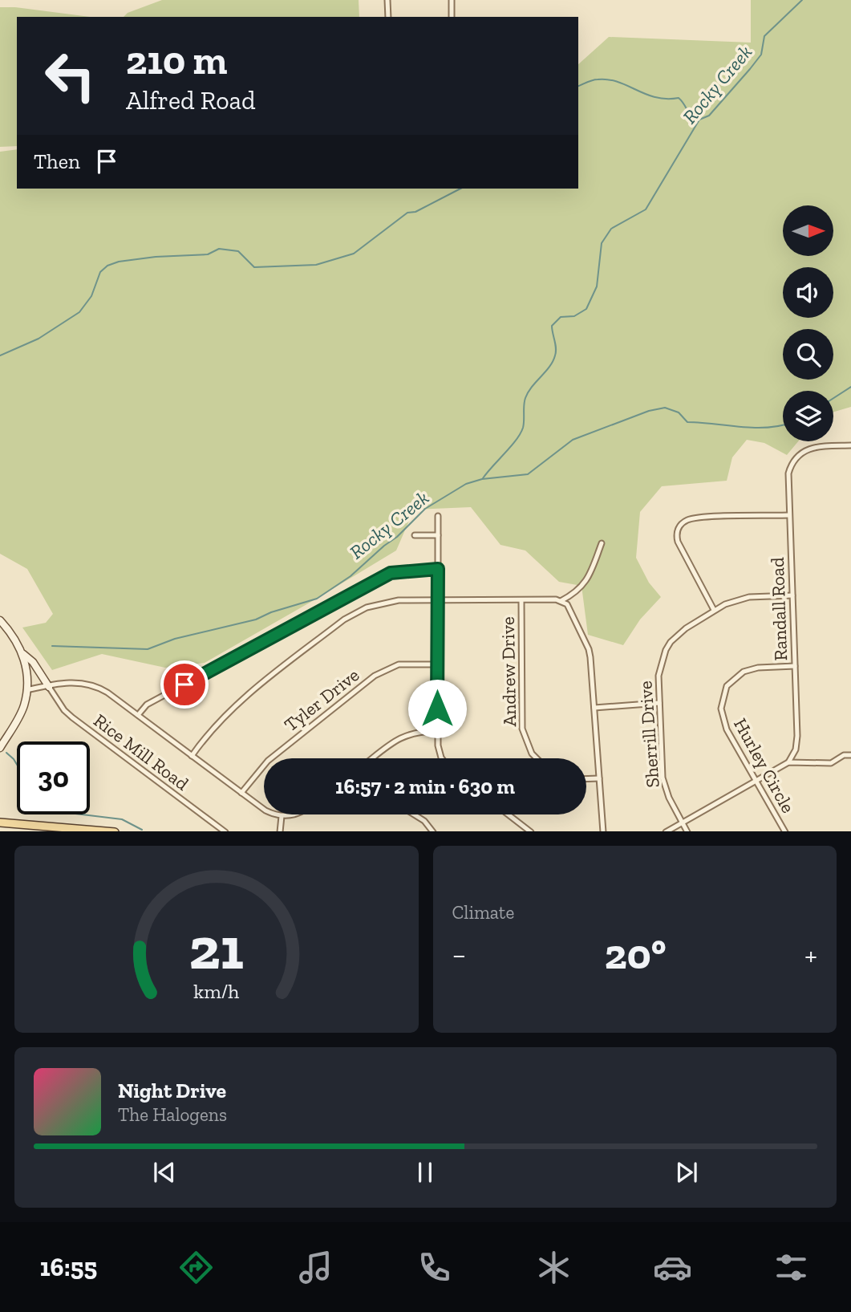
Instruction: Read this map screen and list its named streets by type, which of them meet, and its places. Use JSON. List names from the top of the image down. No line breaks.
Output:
{"streets":{"street":["Randall Road","Andrew Drive","Tyler Drive","Sherrill Drive","Rice Mill Road","Hurley Circle"]},"crossings":[["Randall Road","Sherrill Drive"],["Randall Road","Hurley Circle"]],"water":["Rocky Creek"],"north":"right","page":{"turn":["210 m","Alfred Road"],"then":"Then","limit":"30","trip":"16:57 · 2 min · 630 m","tile":"Climate","heat":["−","20°","+"],"song":["Night Drive","The Halogens"],"tabs":"16:55","gauge":["21","km/h"]}}
